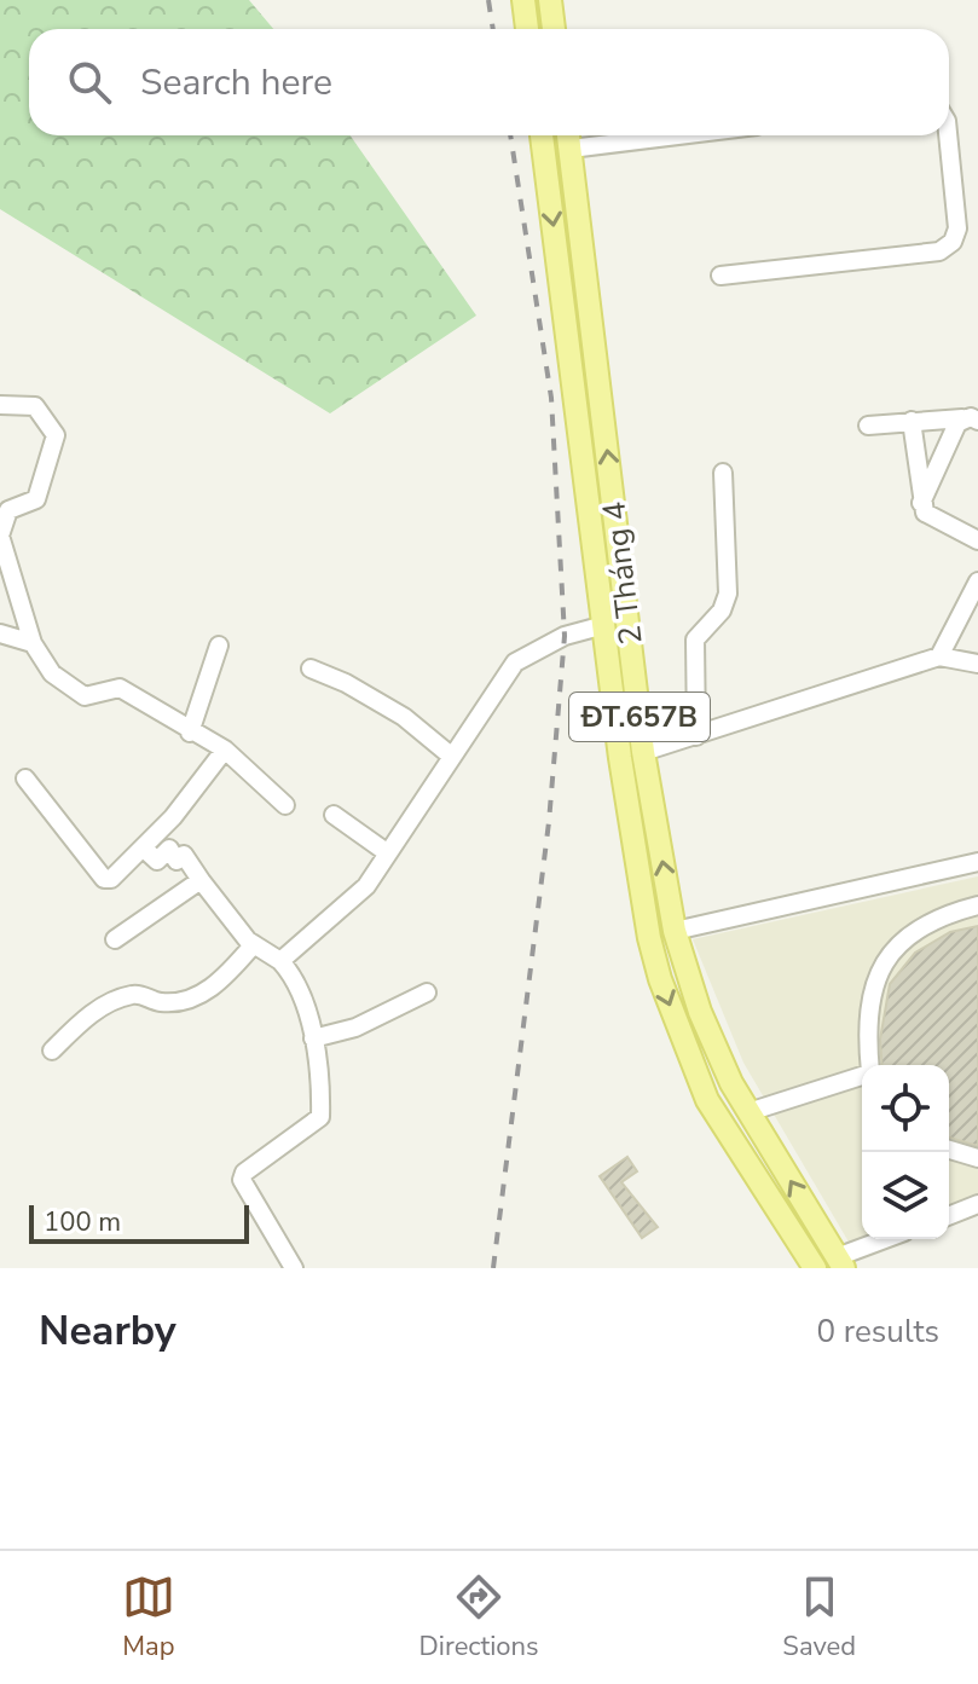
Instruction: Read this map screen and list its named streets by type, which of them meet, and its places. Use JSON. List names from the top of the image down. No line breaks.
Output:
{"streets":{"main road":["2 Tháng 4","ĐT.657B"]},"scale_bar":"100 m","page":{"search":"Search here","scale":"100 m","heading":["Nearby","0 results"],"nav":["Map","Directions","Saved"]}}
